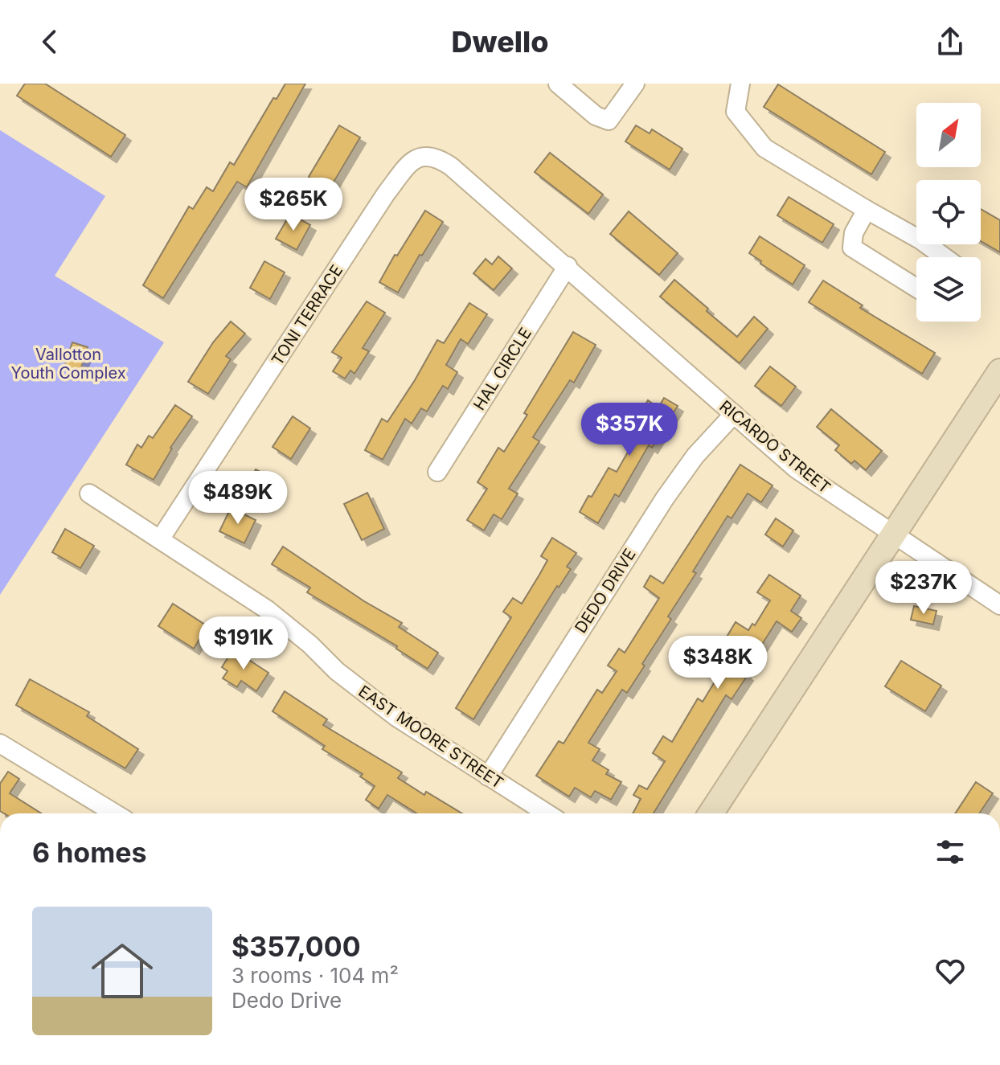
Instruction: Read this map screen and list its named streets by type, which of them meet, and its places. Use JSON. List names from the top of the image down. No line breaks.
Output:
{"streets":{"street":["TONI TERRACE","HAL CIRCLE","RICARDO STREET","DEDO DRIVE","EAST MOORE STREET"]},"crossings":[["TONI TERRACE","HAL CIRCLE"],["TONI TERRACE","RICARDO STREET"],["TONI TERRACE","EAST MOORE STREET"],["HAL CIRCLE","RICARDO STREET"],["RICARDO STREET","DEDO DRIVE"],["DEDO DRIVE","EAST MOORE STREET"]],"parks":["Vallotton Youth Complex"],"north":"top right","page":{"header":"Dwello","price":["$265K","$357K","$489K","$237K","$191K","$348K"],"heading":"6 homes","list":[{"name":"$357,000","note":"3 rooms · 104 m² · Dedo Drive"}]}}
